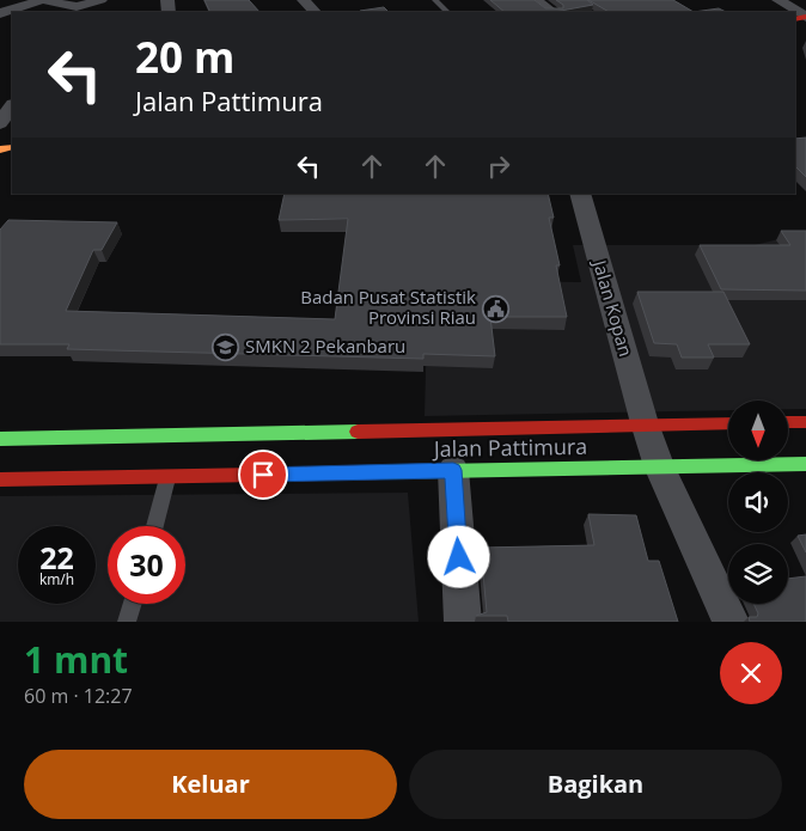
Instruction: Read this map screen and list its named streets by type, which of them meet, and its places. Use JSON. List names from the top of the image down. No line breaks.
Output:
{"streets":{"main road":["Jalan Pattimura"],"street":["Jalan Kopan"]},"crossings":[["Jalan Kopan","Jalan Pattimura"]],"places":{"public building":["Badan Pusat Statistik Provinsi Riau"],"school or university":["SMKN 2 Pekanbaru"]},"north":"bottom","page":{"turn":["20 m","Jalan Pattimura"],"speed":"22 km/h","limit":"30","heading":["1 mnt","60 m · 12:27"],"buttons":["Keluar","Bagikan"]}}
